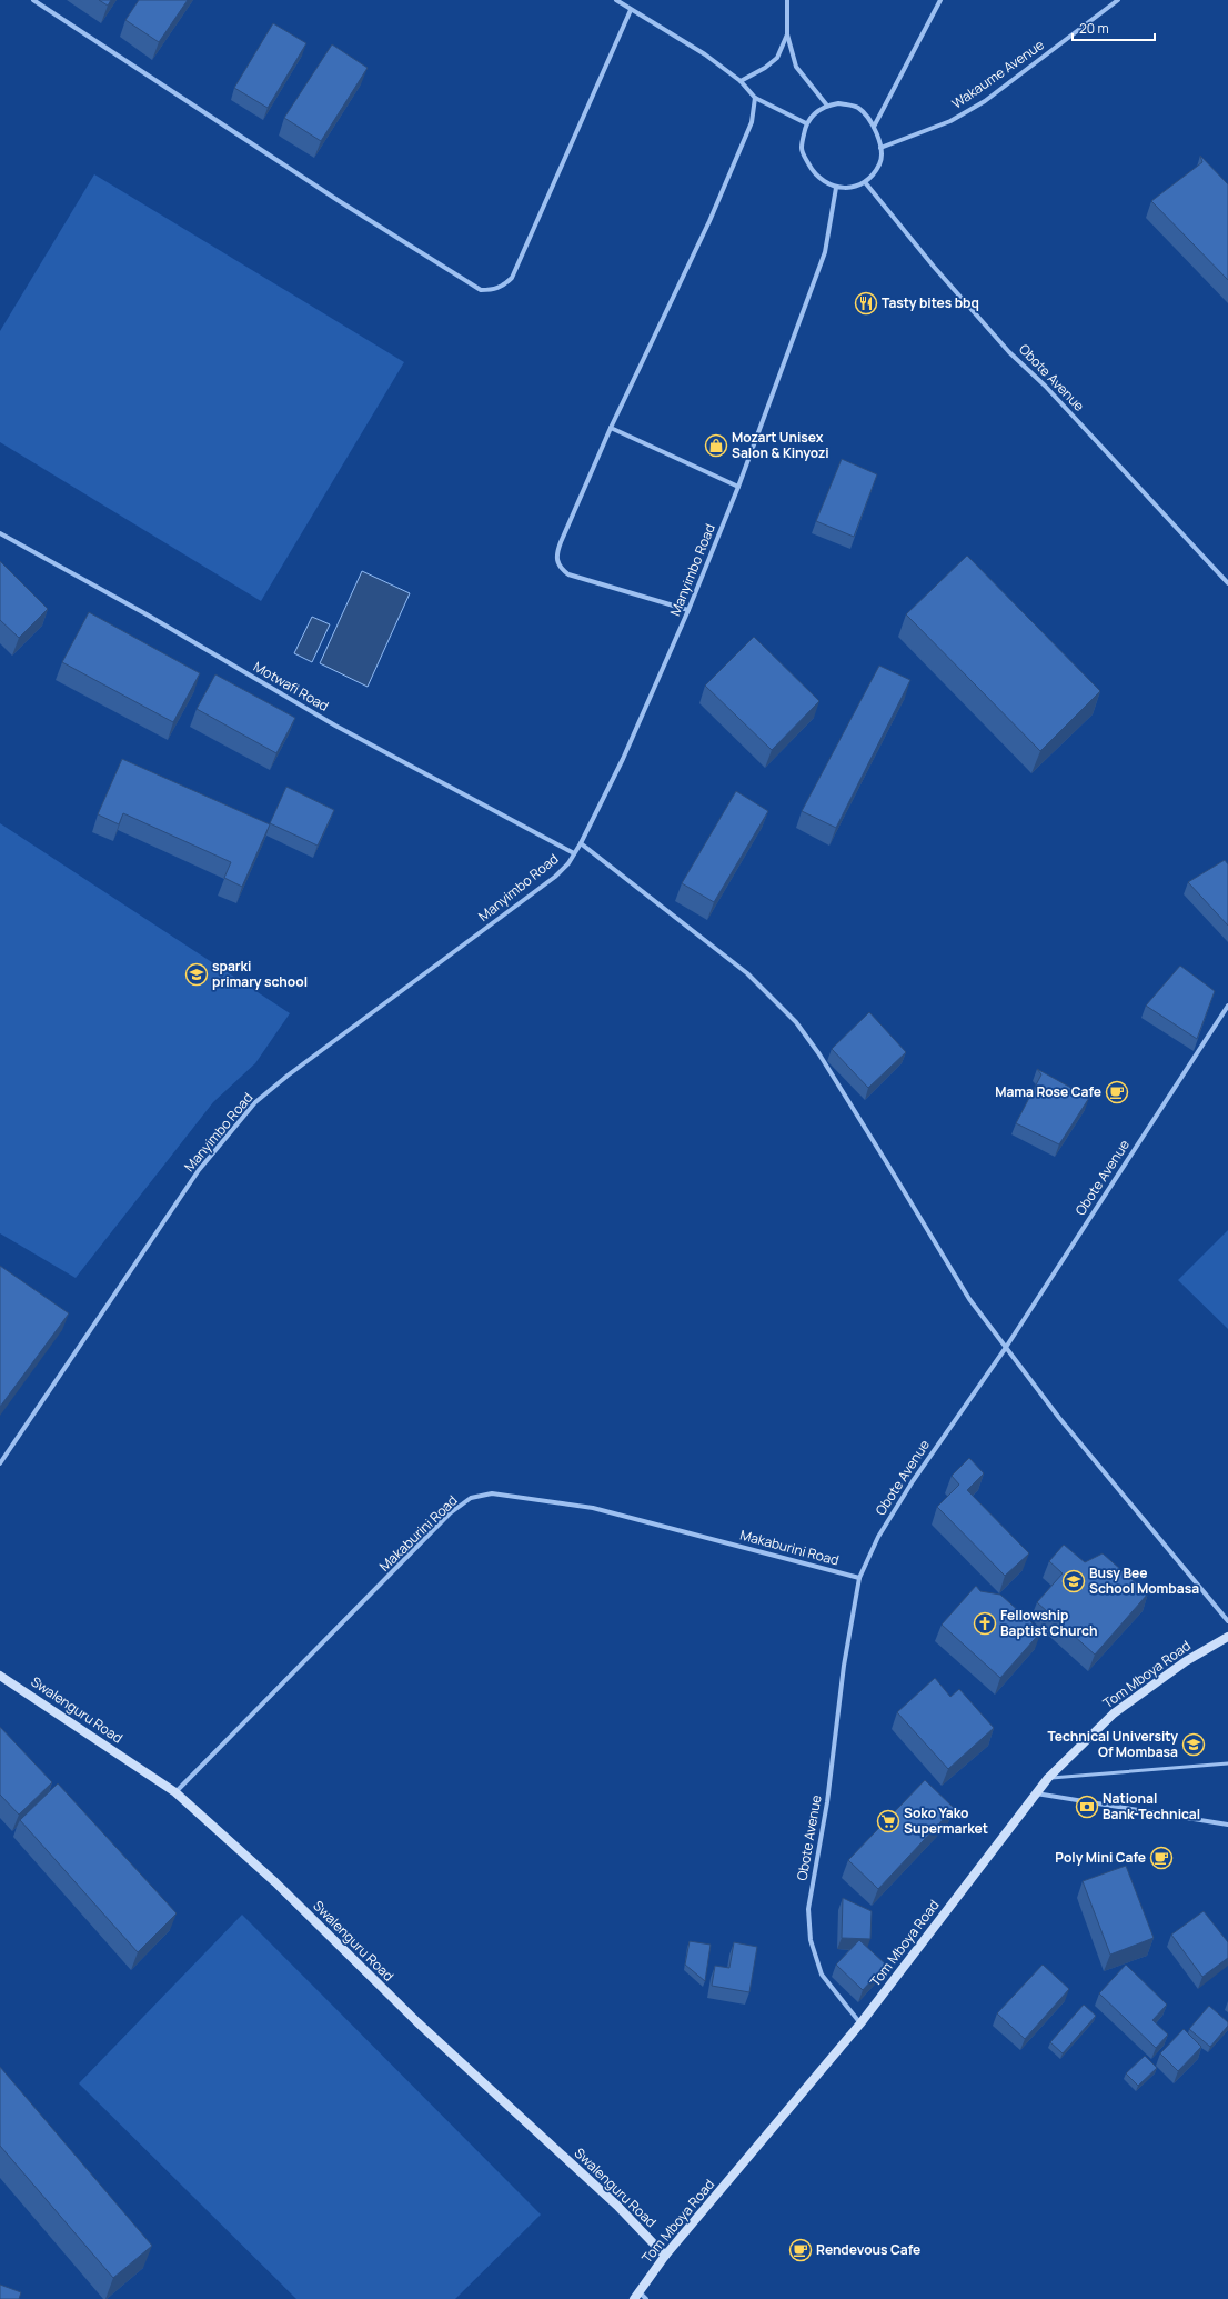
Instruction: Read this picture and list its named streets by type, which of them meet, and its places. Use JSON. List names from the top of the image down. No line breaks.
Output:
{"streets":{"main road":["Tom Mboya Road","Swalenguru Road"],"street":["Wakaume Avenue","Obote Avenue","Manyimbo Road","Motwafi Road","Makaburini Road"]},"crossings":[["Wakaume Avenue","Obote Avenue"],["Wakaume Avenue","Manyimbo Road"],["Obote Avenue","Manyimbo Road"],["Obote Avenue","Makaburini Road"],["Obote Avenue","Tom Mboya Road"],["Manyimbo Road","Motwafi Road"],["Makaburini Road","Swalenguru Road"],["Tom Mboya Road","Swalenguru Road"]],"places":{"restaurant":["Tasty bites bbq"],"shop":["Mozart Unisex Salon & Kinyozi"],"school or university":["sparki primary school","Busy Bee School Mombasa","Technical University Of Mombasa"],"cafe":["Mama Rose Cafe","Poly Mini Cafe","Rendevous Cafe"],"church":["Fellowship Baptist Church"],"bank":["National Bank-Technical"],"supermarket":["Soko Yako Supermarket"]},"scale_bar":"20 m"}
